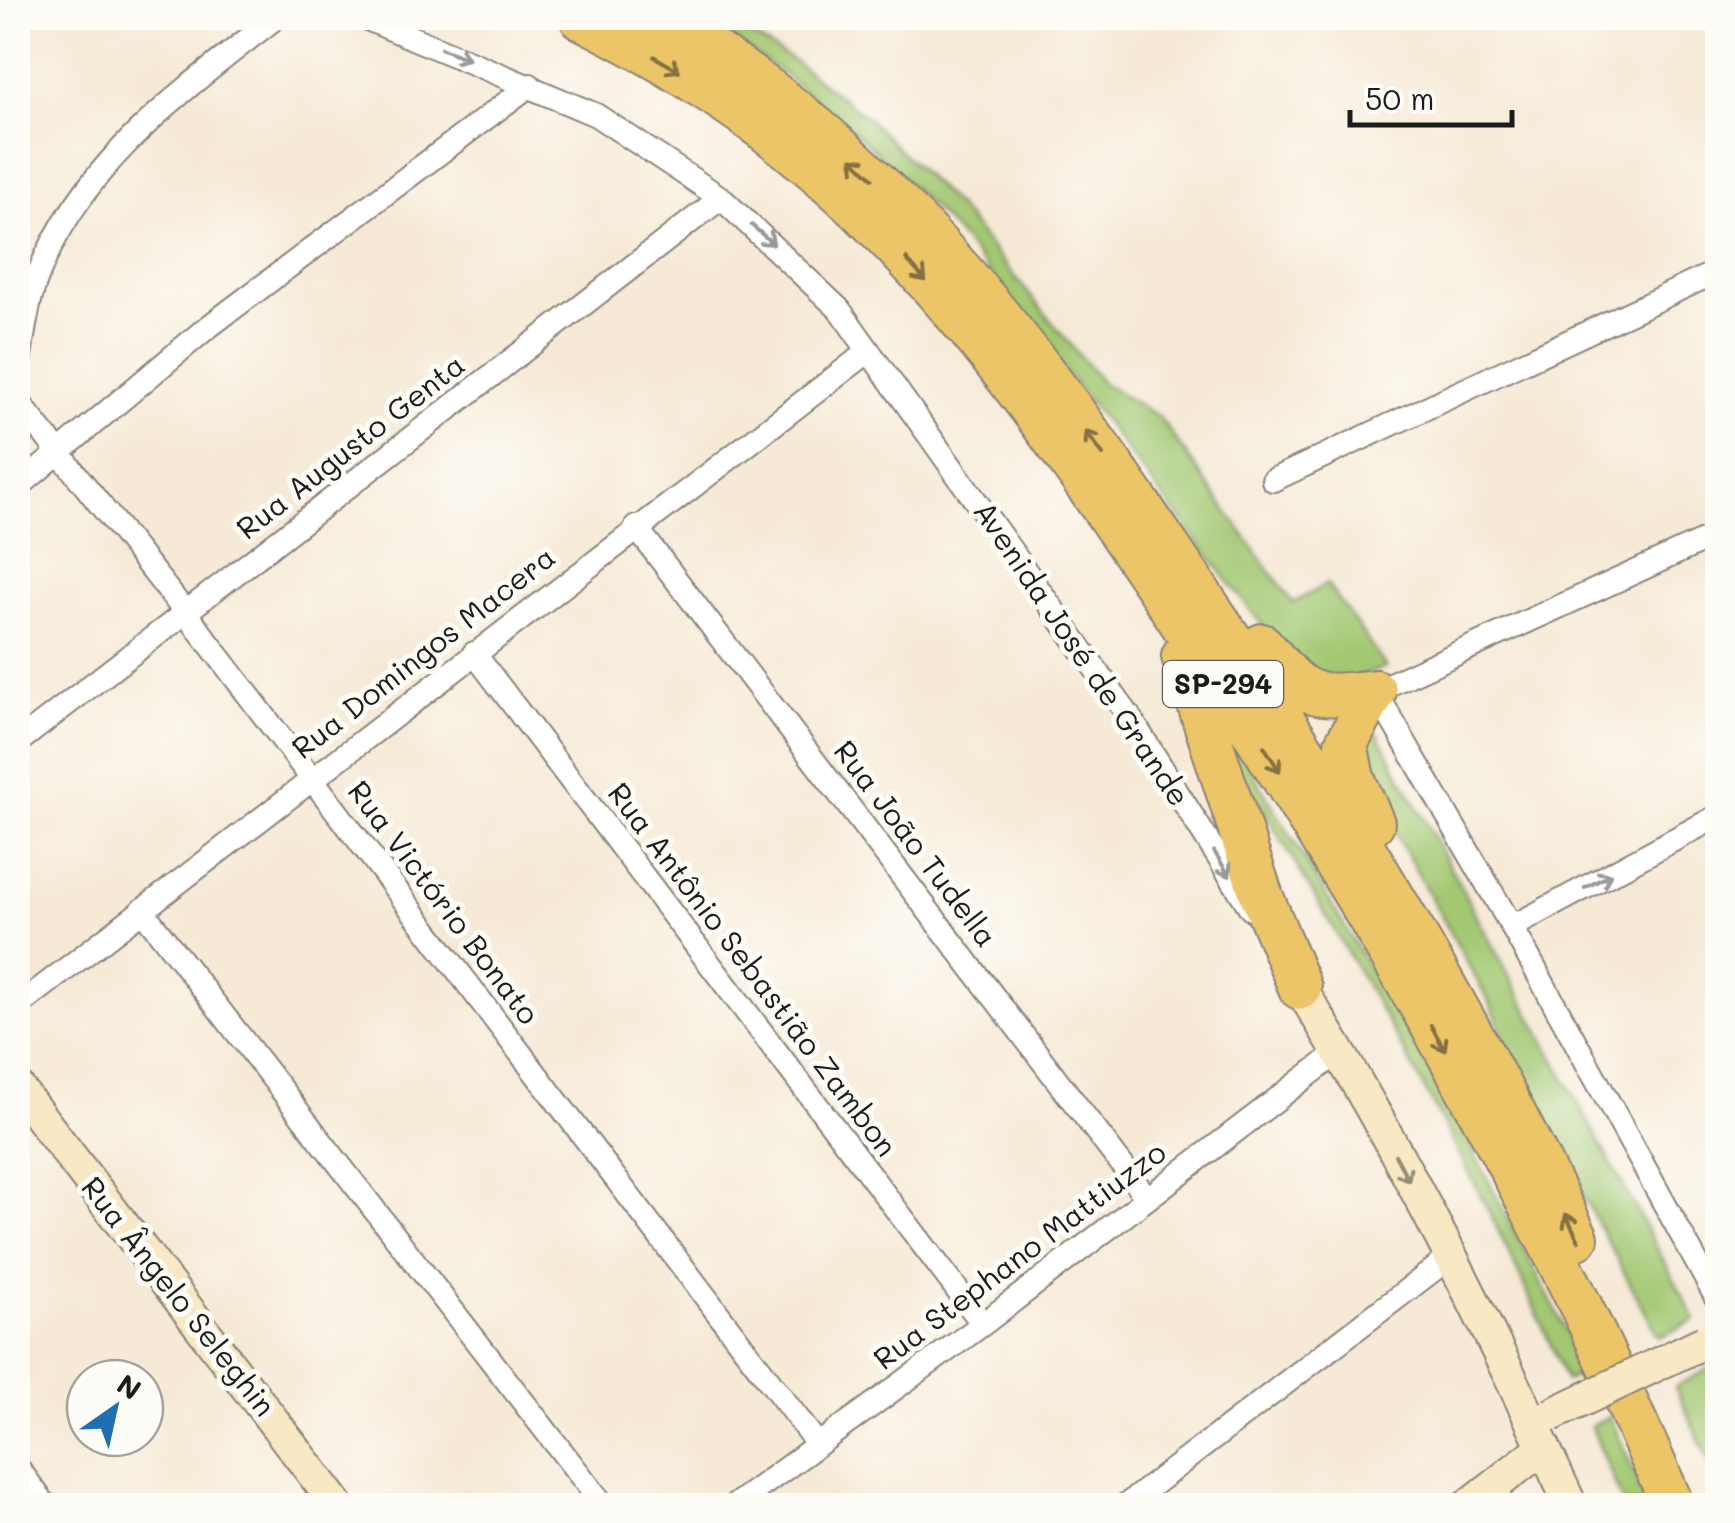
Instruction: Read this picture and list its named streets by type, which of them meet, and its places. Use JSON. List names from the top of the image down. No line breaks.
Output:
{"streets":{"highway":["SP-294"],"main road":["Avenida José de Grande","Rua Ângelo Seleghin"],"street":["Rua Augusto Genta","Rua Domingos Macera","Rua João Tudella","Rua Victório Bonato","Rua Antônio Sebastião Zambon","Rua Stephano Mattiuzzo"]},"crossings":[["Rua Augusto Genta","Avenida José de Grande"],["Rua Augusto Genta","Rua Victório Bonato"],["Rua Domingos Macera","Avenida José de Grande"],["Rua Domingos Macera","Rua João Tudella"],["Rua Domingos Macera","Rua Victório Bonato"],["Rua Domingos Macera","Rua Antônio Sebastião Zambon"],["Avenida José de Grande","Rua Stephano Mattiuzzo"],["Rua João Tudella","Rua Stephano Mattiuzzo"],["Rua Victório Bonato","Rua Stephano Mattiuzzo"],["Rua Antônio Sebastião Zambon","Rua Stephano Mattiuzzo"]],"one_way":["Avenida José de Grande"],"scale_bar":"50 m","north":"top right"}
